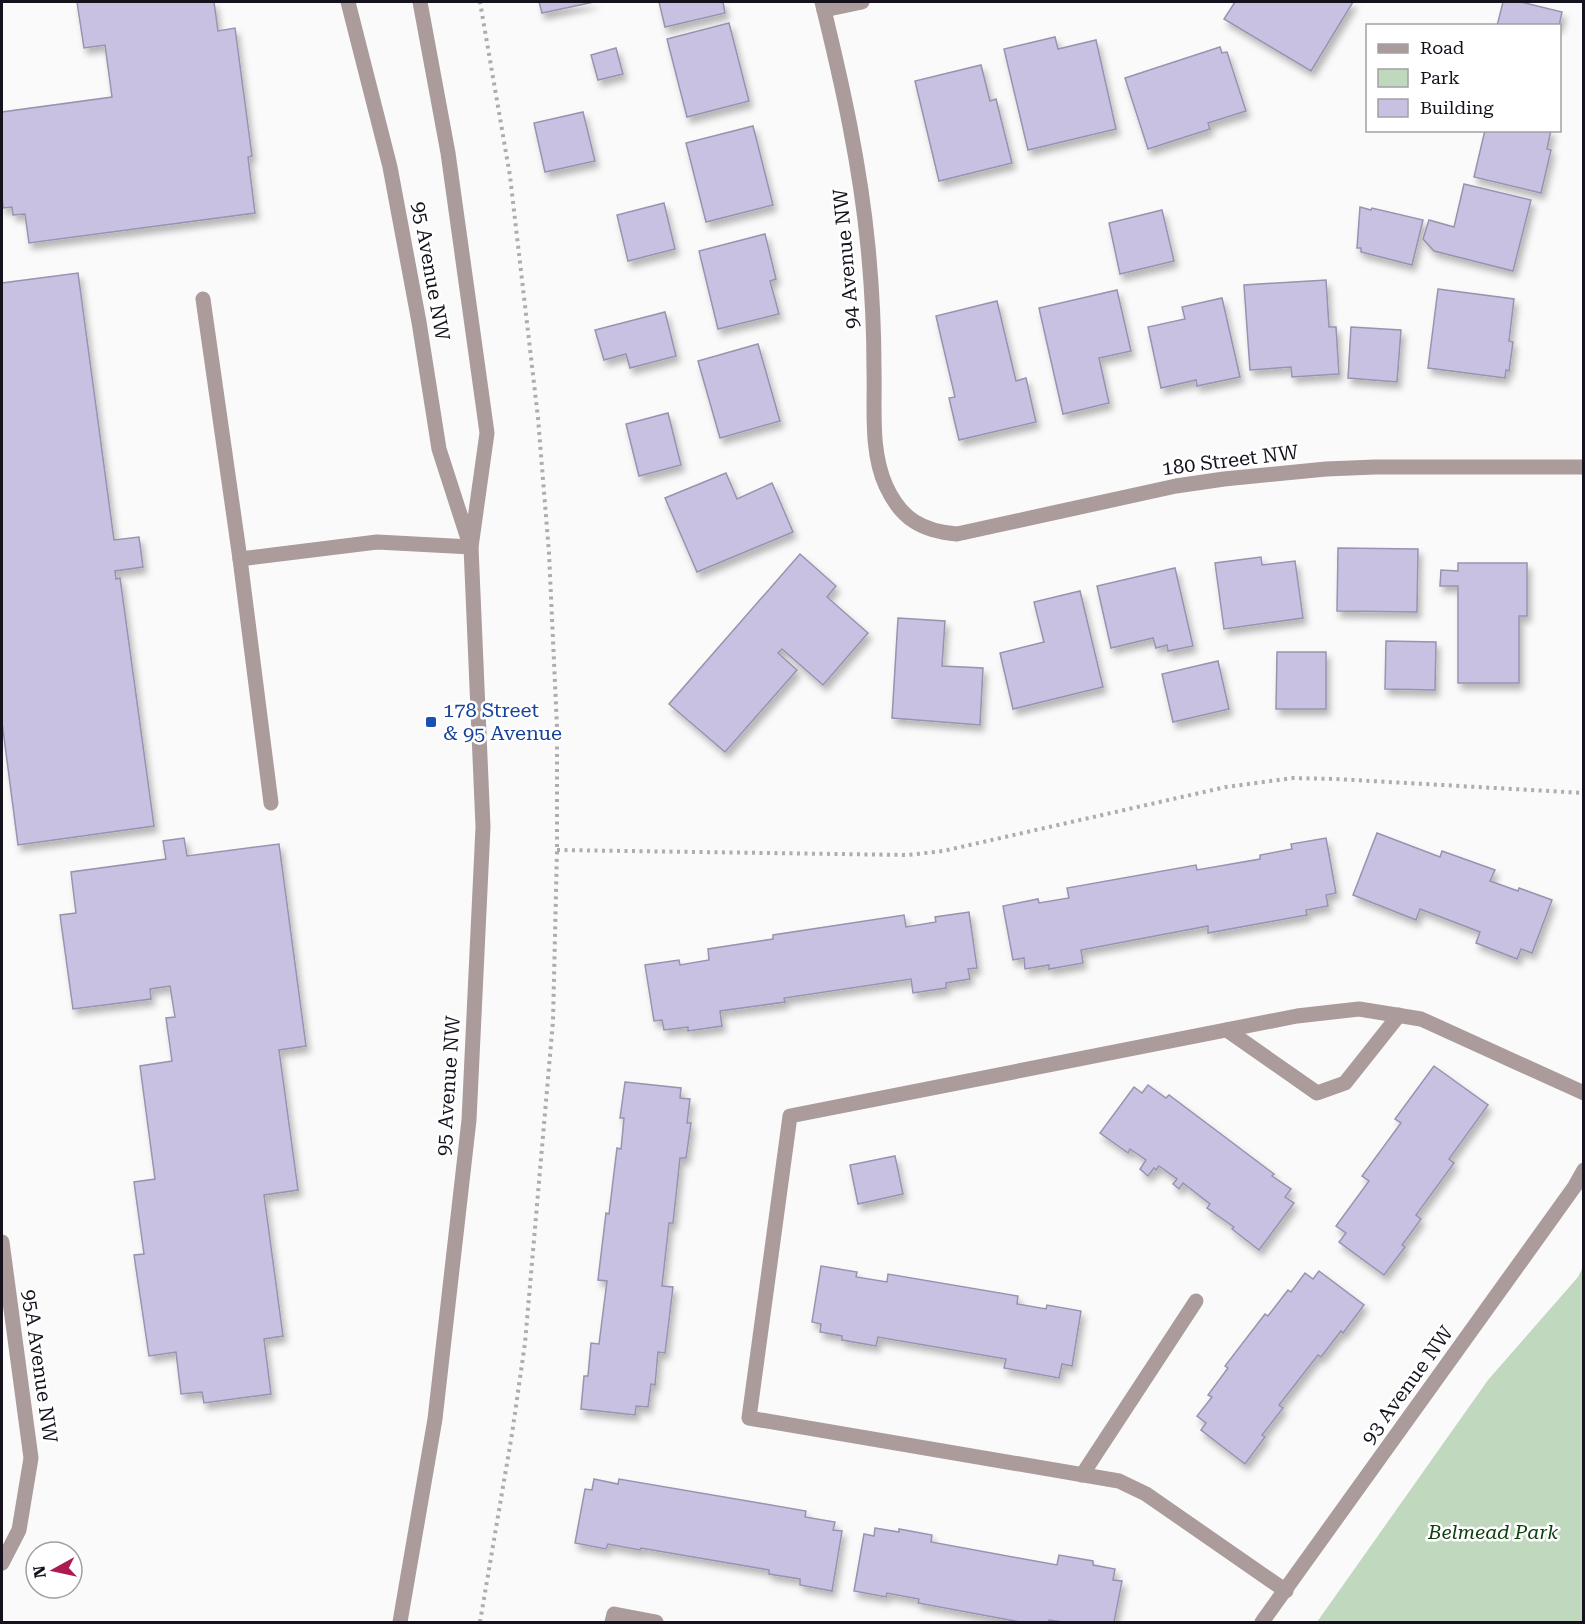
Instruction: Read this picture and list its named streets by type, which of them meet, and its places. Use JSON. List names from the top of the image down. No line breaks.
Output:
{"streets":{"street":["94 Avenue NW","95 Avenue NW","180 Street NW","95A Avenue NW","93 Avenue NW"]},"crossings":[["94 Avenue NW","180 Street NW"]],"parks":["Belmead Park"],"places":{"transit":["178 Street & 95 Avenue"]},"legend":["Road","Park","Building"],"north":"left"}
